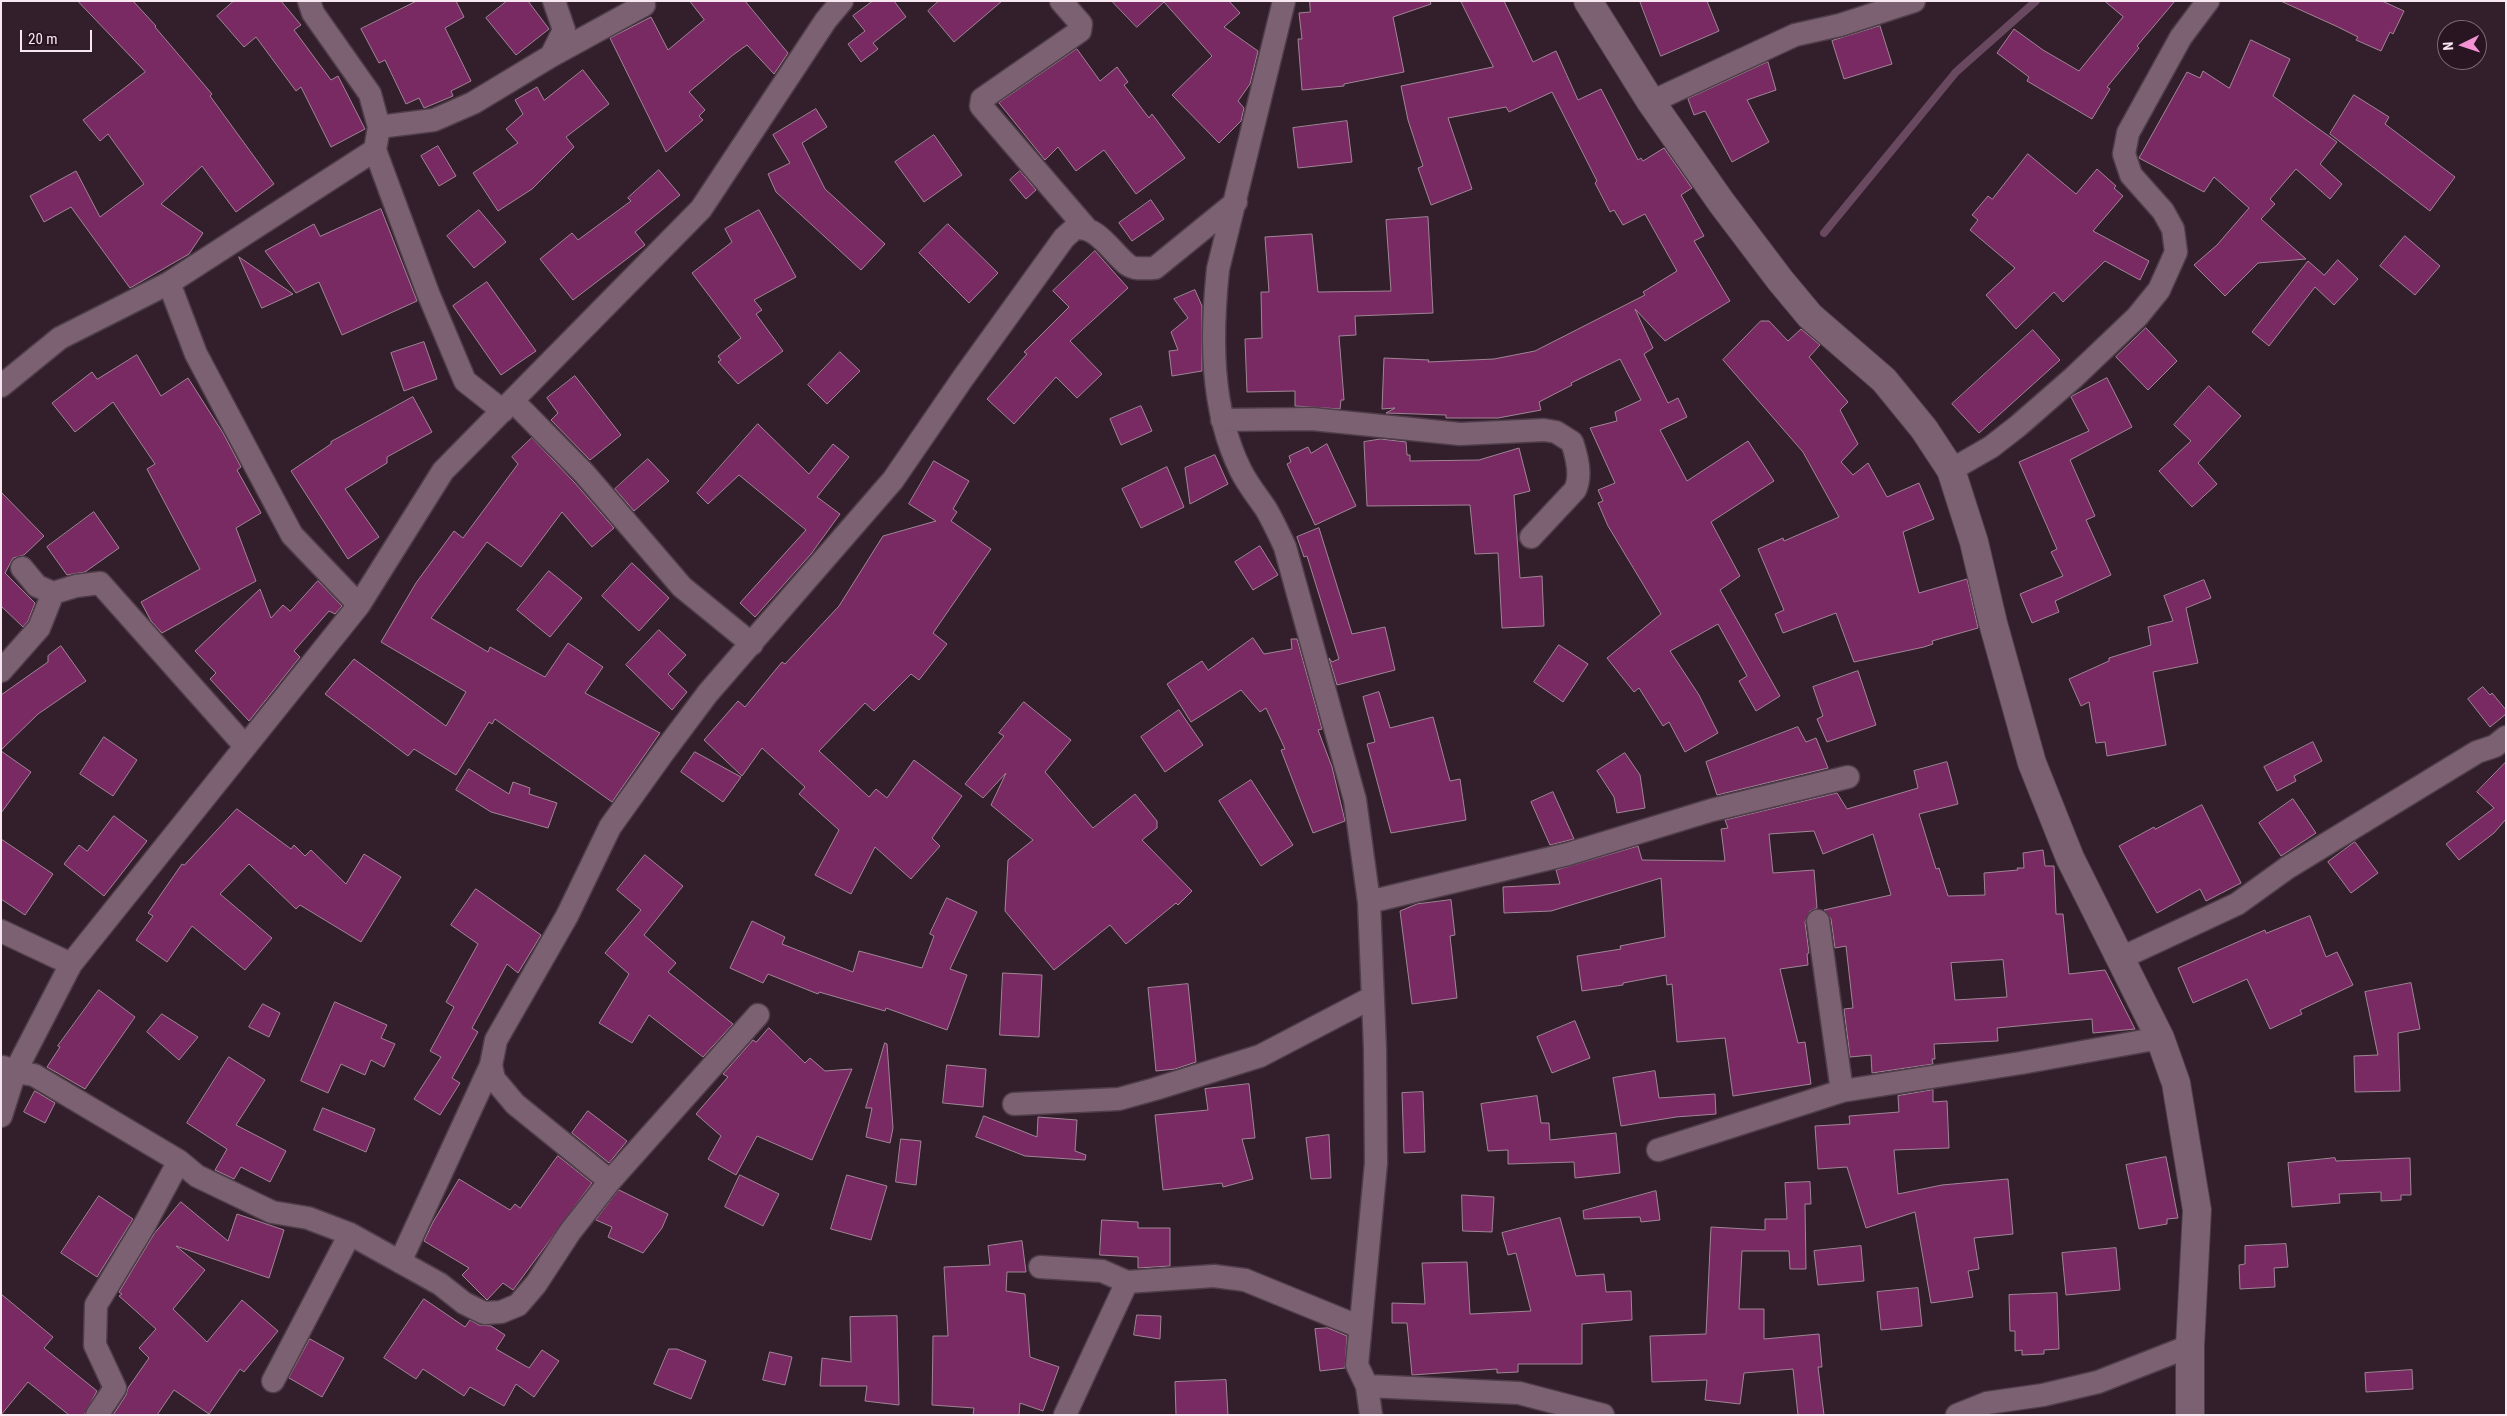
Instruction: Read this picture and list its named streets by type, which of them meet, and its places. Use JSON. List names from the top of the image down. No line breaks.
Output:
{"scale_bar":"20 m","north":"left"}
